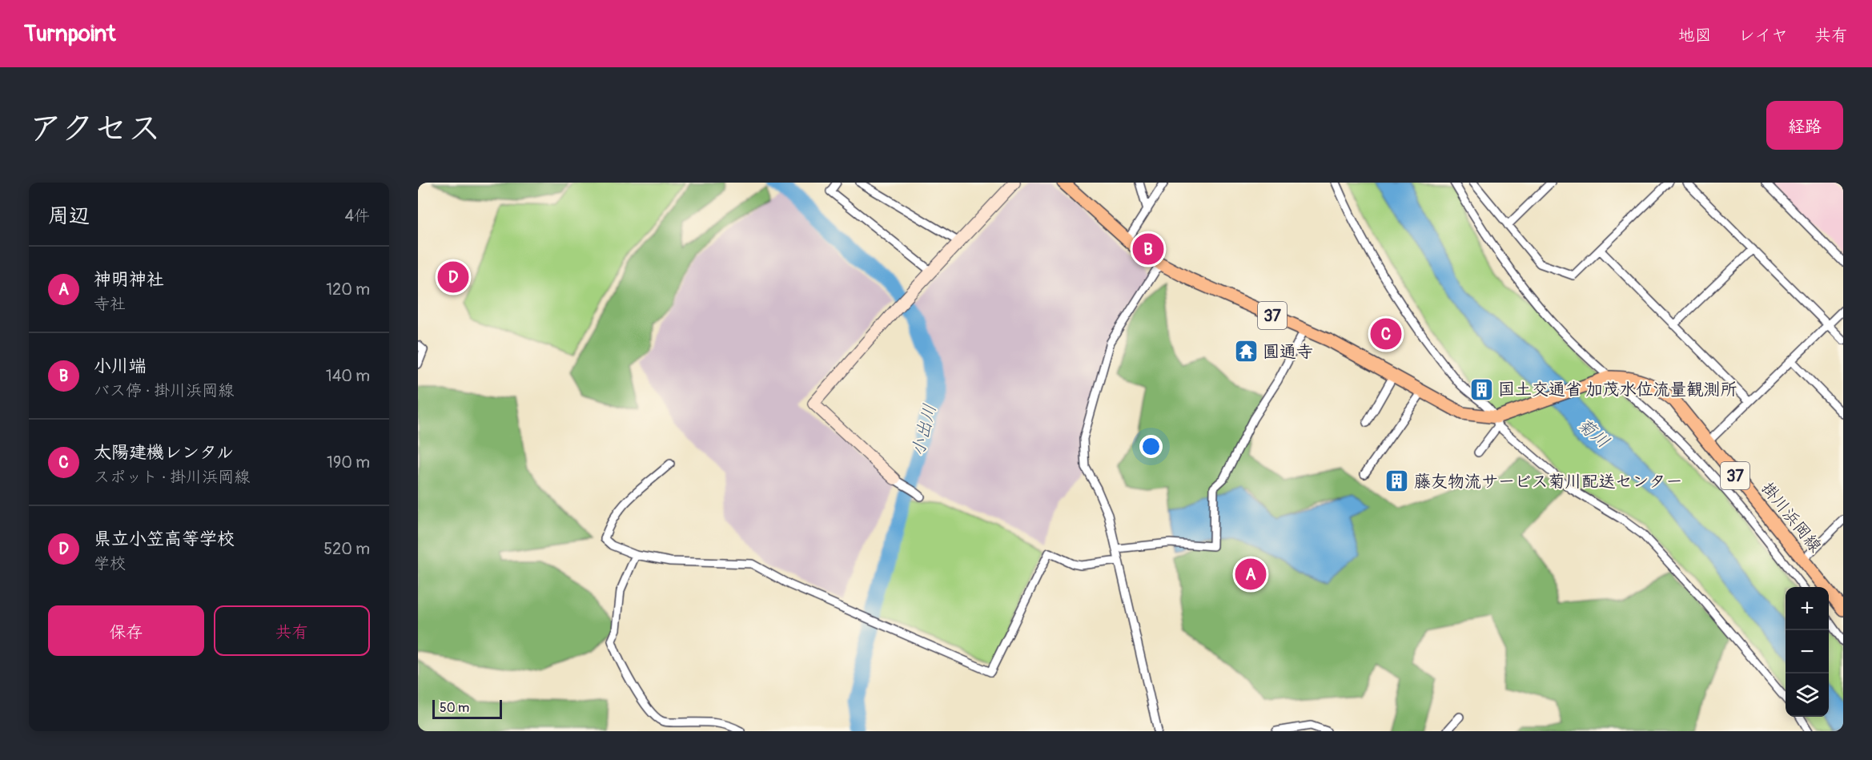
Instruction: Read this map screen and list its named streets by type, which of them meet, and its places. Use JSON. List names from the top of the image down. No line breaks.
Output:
{"streets":{"main road":["37","掛川浜岡線"]},"water":["小出川","菊川"],"places":{"temple":["圓通寺"],"building":["国土交通省 加茂水位流量観測所","藤友物流サービス菊川配送センター"]},"scale_bar":"50 m","page":{"header":"Turnpoint","nav":["地図","レイヤ","共有"],"title":"アクセス","buttons":["経路",["保存","共有"]],"heading":["周辺","4件"],"pins":["B","D","C","A"],"list":[{"mark":"A","name":"神明神社","note":"寺社","value":"120 m"},{"mark":"B","name":"小川端","note":"バス停 · 掛川浜岡線","value":"140 m"},{"mark":"C","name":"太陽建機レンタル","note":"スポット · 掛川浜岡線","value":"190 m"},{"mark":"D","name":"県立小笠高等学校","note":"学校","value":"520 m"}],"map_buttons":["+","−"],"scale":"50 m"}}
